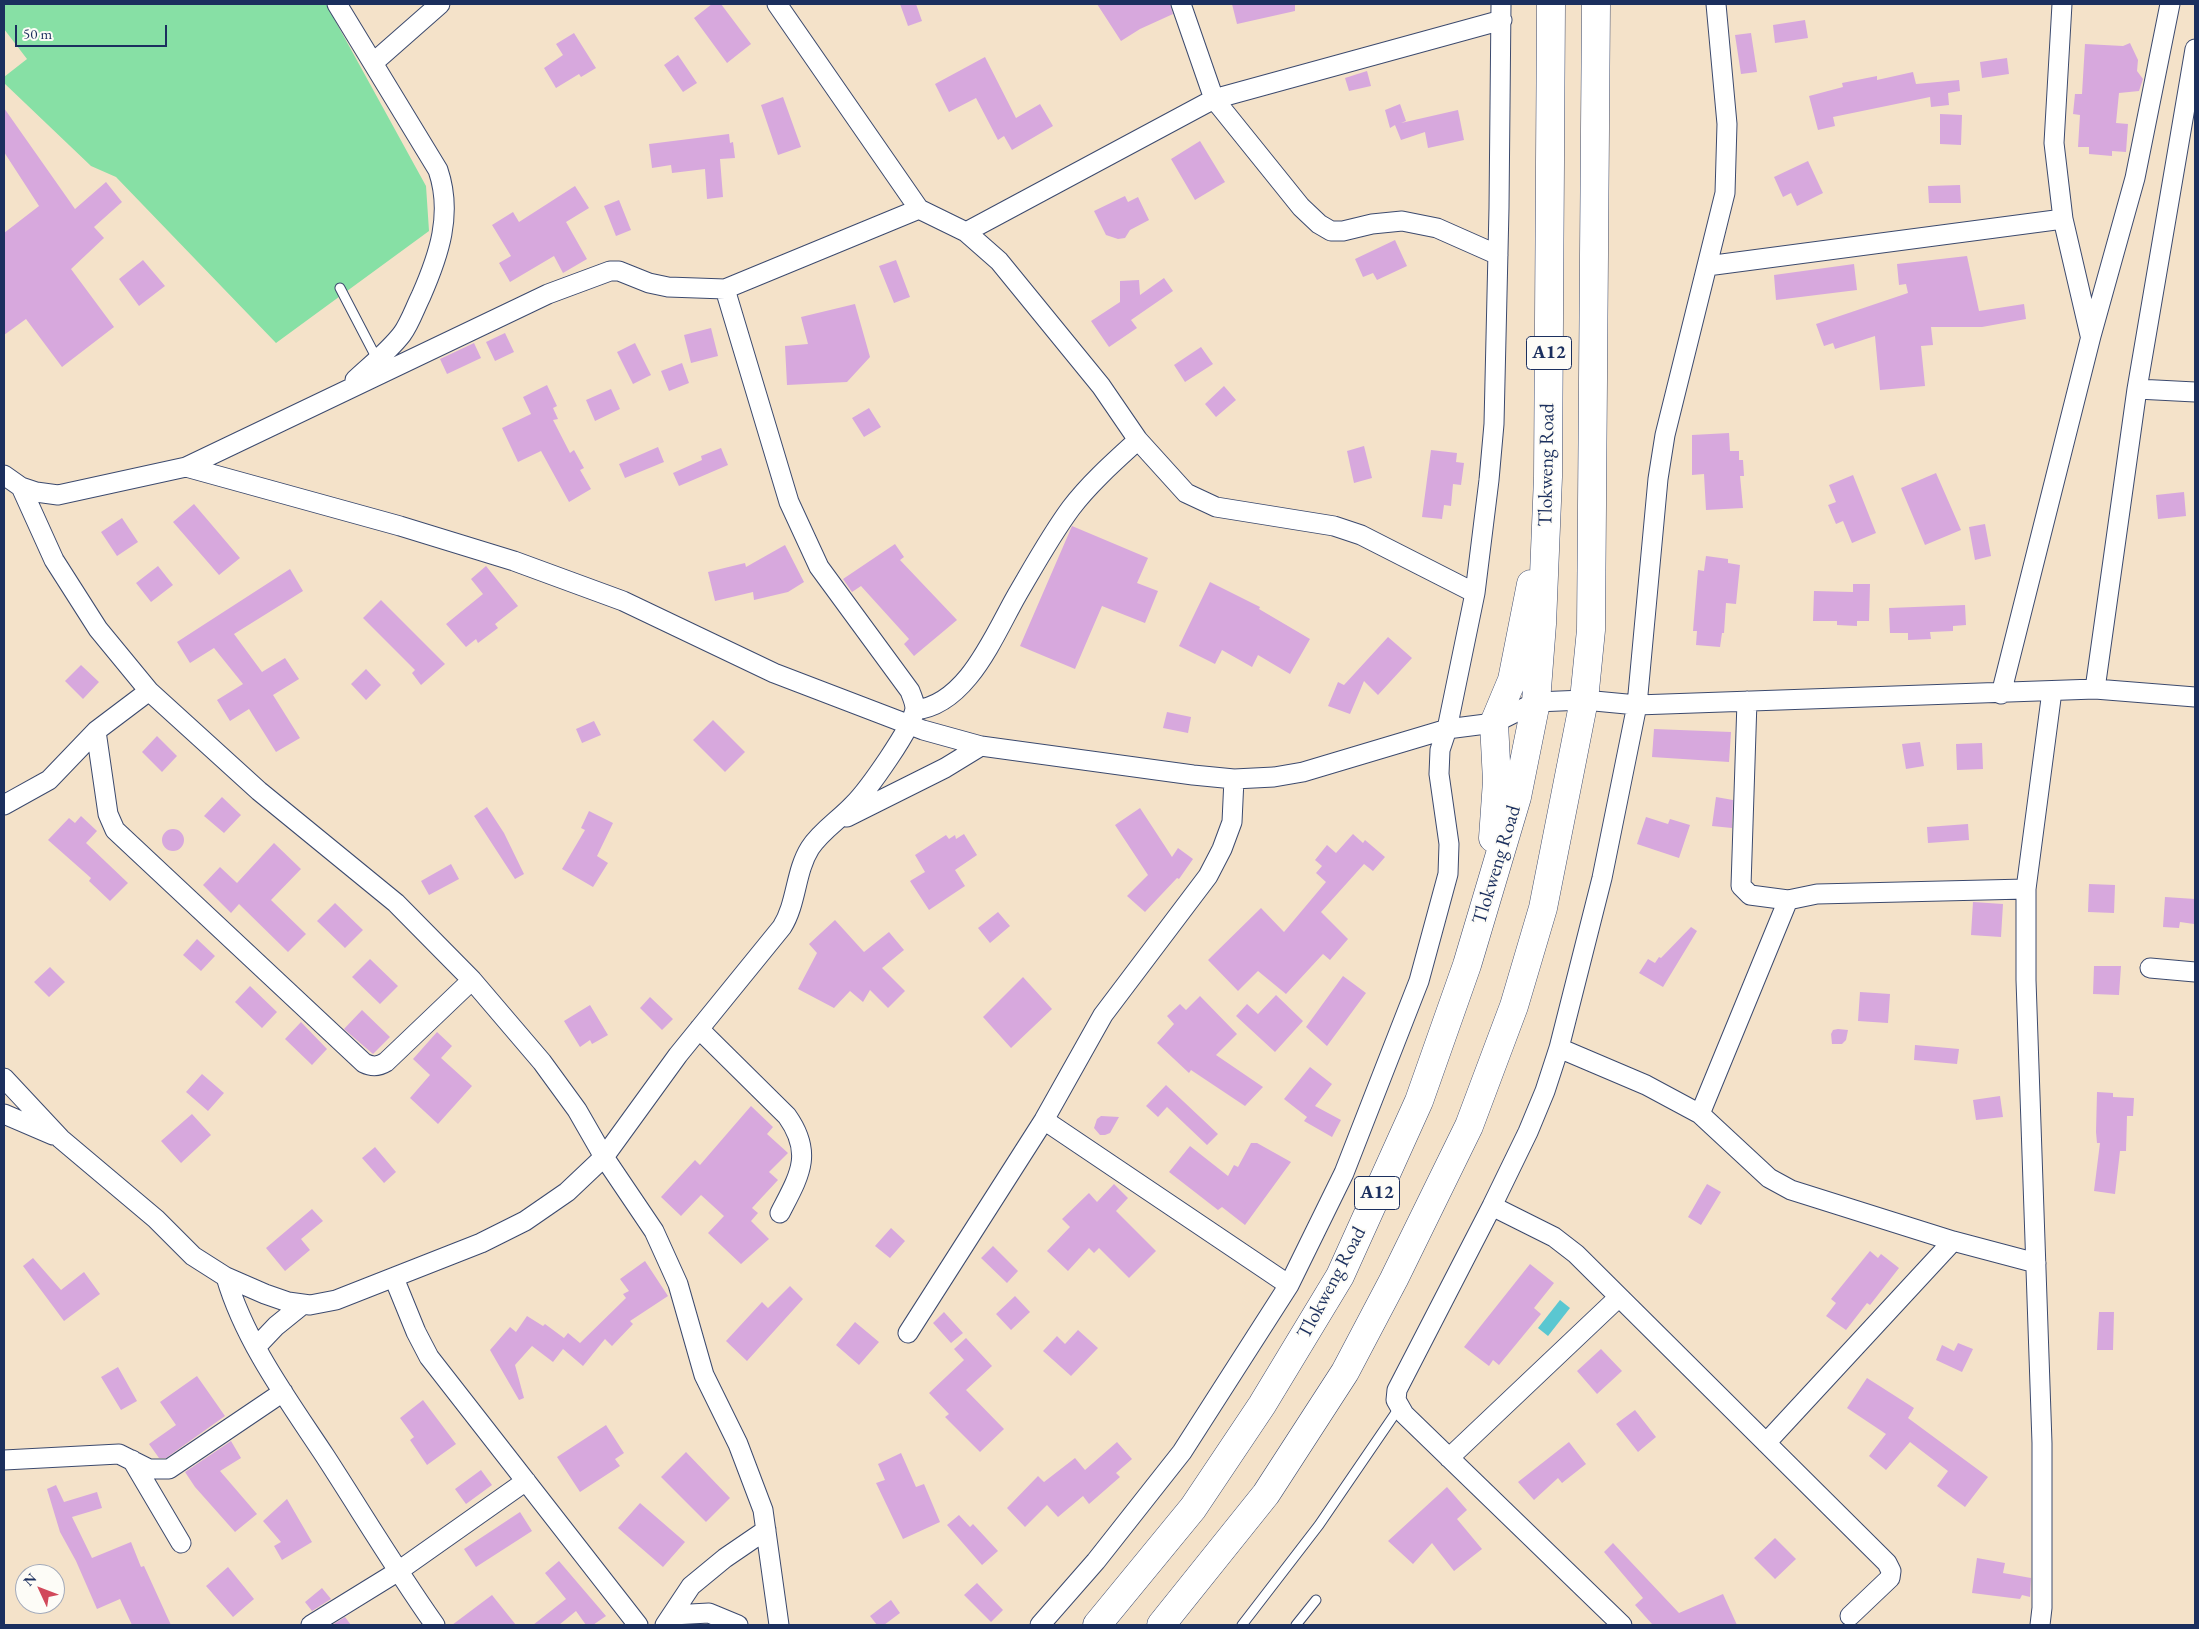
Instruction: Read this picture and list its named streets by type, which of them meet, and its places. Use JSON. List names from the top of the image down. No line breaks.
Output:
{"streets":{"main road":["A12","Tlokweng Road"]},"scale_bar":"50 m","north":"top left"}
